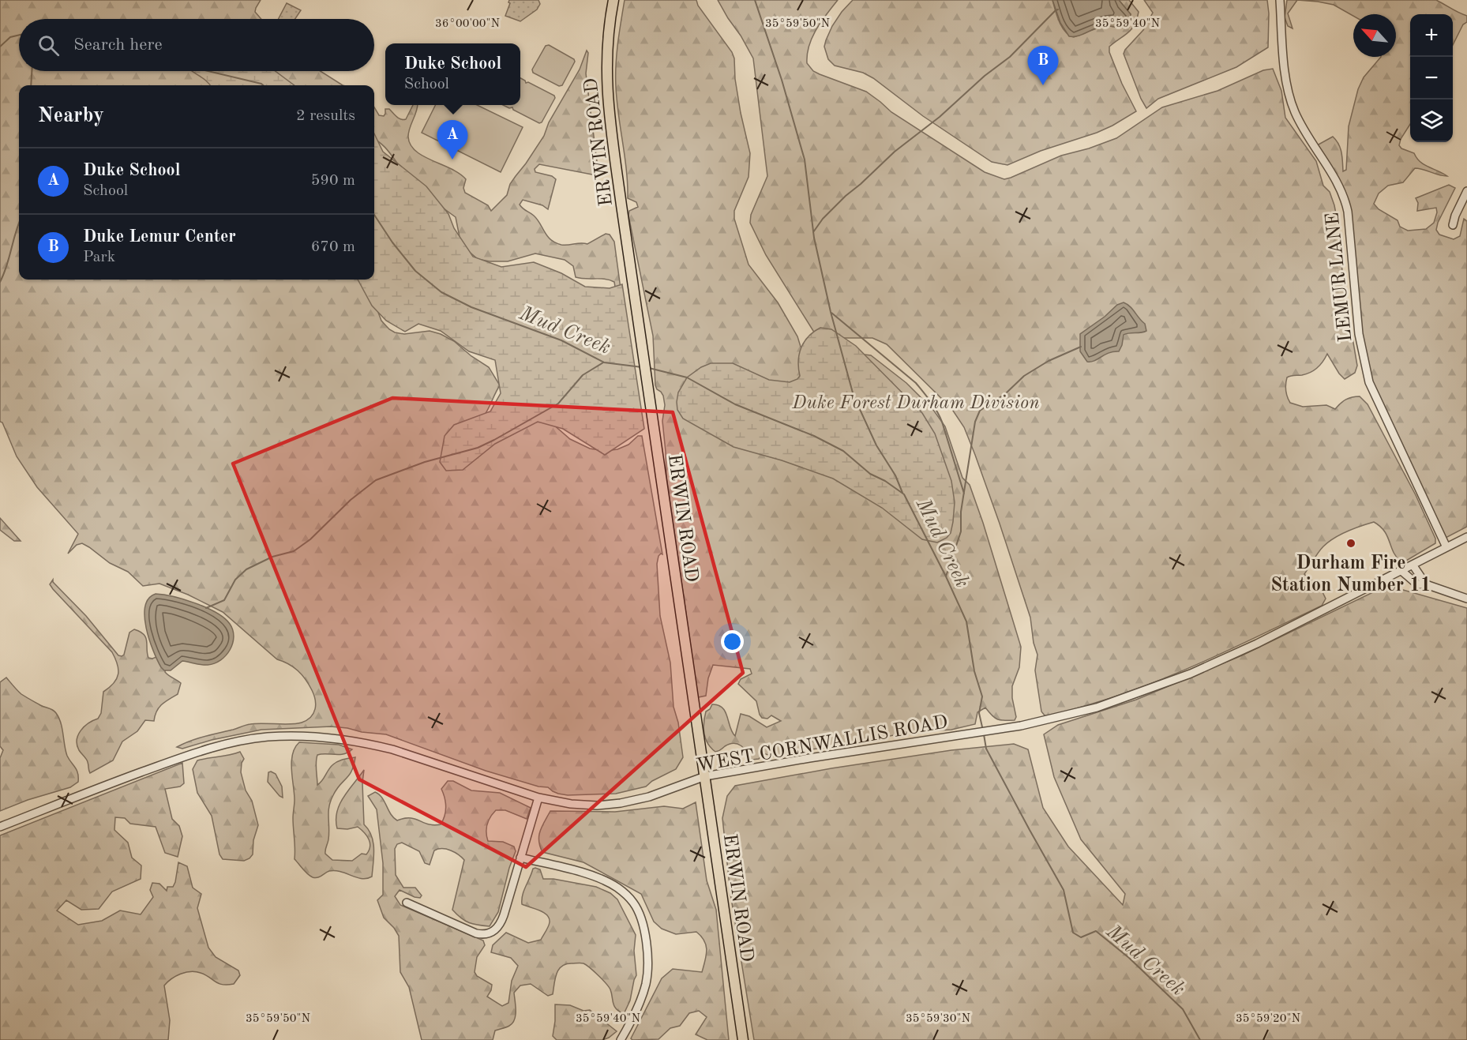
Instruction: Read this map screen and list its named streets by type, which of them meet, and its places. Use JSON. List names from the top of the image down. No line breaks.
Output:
{"streets":{"main road":["ERWIN ROAD"],"street":["LEMUR LANE","WEST CORNWALLIS ROAD"]},"crossings":[["ERWIN ROAD","WEST CORNWALLIS ROAD"],["LEMUR LANE","WEST CORNWALLIS ROAD"]],"water":["Mud Creek"],"parks":["Duke Forest Durham Division"],"places":["Durham Fire Station Number 11"],"north":"top left","page":{"map_buttons":["+","−"],"search":"Search here","popup":["Duke School","School"],"pins":["B","A"],"heading":["Nearby","2 results"],"list":[{"mark":"A","name":"Duke School","note":"School","value":"590 m"},{"mark":"B","name":"Duke Lemur Center","note":"Park","value":"670 m"}]},"coordinates":["36°00'00\"N","35°59'50\"N","35°59'40\"N","35°59'30\"N","35°59'20\"N"]}
